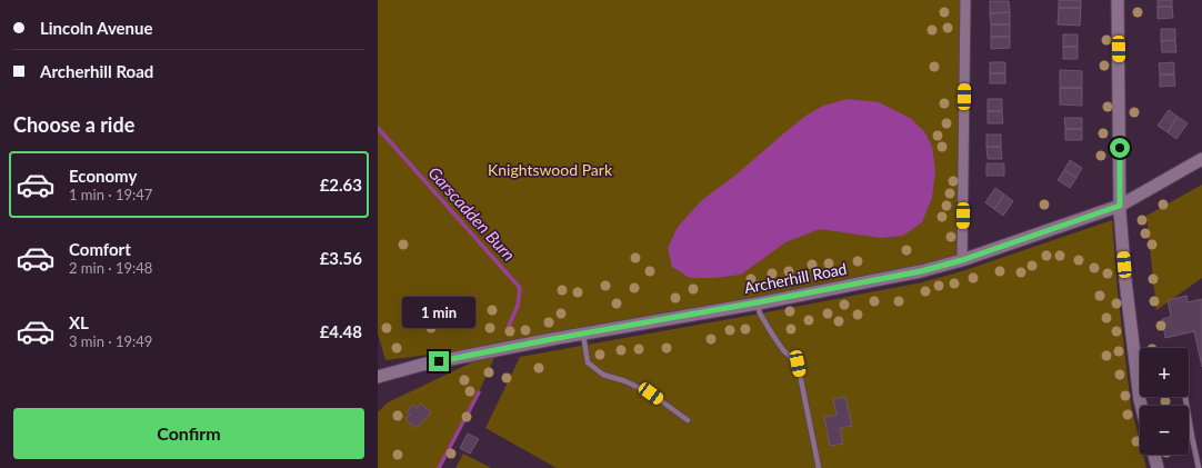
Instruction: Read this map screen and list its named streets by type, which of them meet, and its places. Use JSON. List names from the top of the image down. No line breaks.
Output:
{"streets":{"street":["Archerhill Road"]},"water":["Garscadden Burn"],"parks":["Knightswood Park"],"page":{"banner":["Lincoln Avenue","Archerhill Road"],"heading":"Choose a ride","list":[{"name":"Economy","note":"1 min · 19:47","value":"£2.63"},{"name":"Comfort","note":"2 min · 19:48","value":"£3.56"},{"name":"XL","note":"3 min · 19:49","value":"£4.48"}],"bubble":"1 min","map_buttons":["+","−"],"buttons":"Confirm"}}
